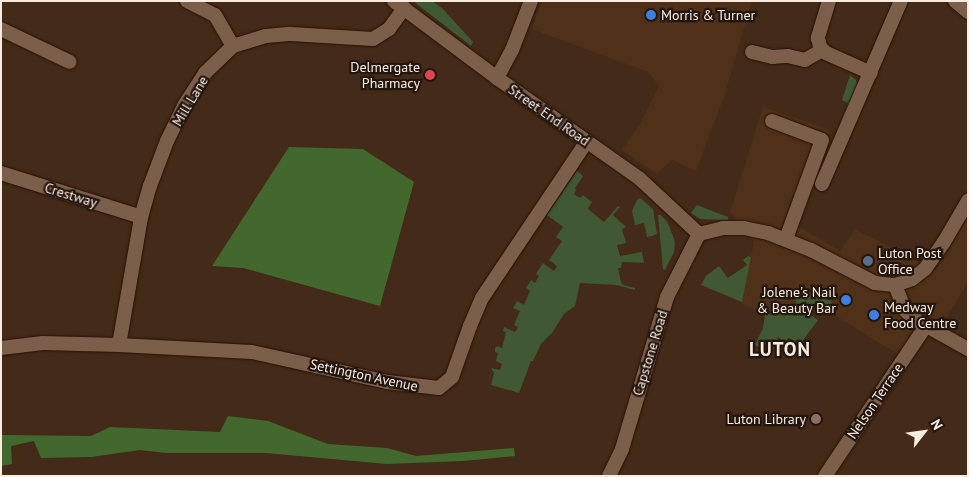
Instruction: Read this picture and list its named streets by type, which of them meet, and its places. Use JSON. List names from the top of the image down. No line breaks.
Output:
{"streets":{"street":["Mill Lane","Street End Road","Crestway","Capstone Road","Settington Avenue","Nelson Terrace"]},"crossings":[["Mill Lane","Street End Road"],["Mill Lane","Crestway"],["Mill Lane","Settington Avenue"],["Street End Road","Capstone Road"],["Street End Road","Settington Avenue"]],"districts":["LUTON"],"places":["Morris & Turner","Delmergate Pharmacy","Luton Post Office","Jolene's Nail & Beauty Bar","Medway Food Centre","Luton Library"],"north":"top right"}
